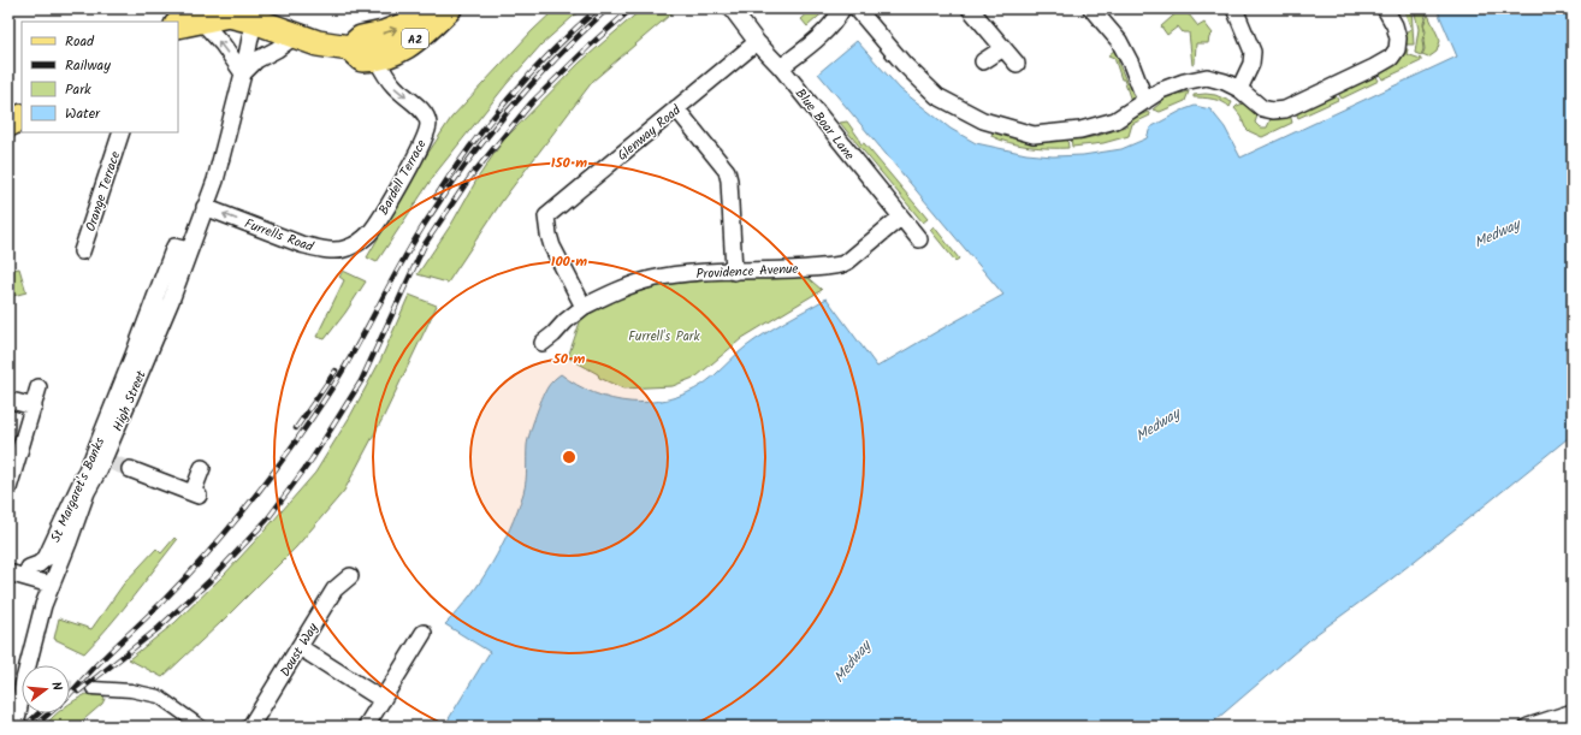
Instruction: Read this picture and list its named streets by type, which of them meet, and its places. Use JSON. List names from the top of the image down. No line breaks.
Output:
{"streets":{"main road":["A2"],"street":["Blue Boar Lane","Glenway Road","Bardell Terrace","Orange Terrace","Furrells Road","Providence Avenue","High Street","St Margaret's Banks","Doust Way"]},"crossings":[["A2","Bardell Terrace"],["Blue Boar Lane","Glenway Road"],["Blue Boar Lane","Providence Avenue"],["Glenway Road","Providence Avenue"],["Bardell Terrace","Furrells Road"],["Furrells Road","High Street"],["High Street","St Margaret's Banks"]],"one_way":["Bardell Terrace","Furrells Road"],"water":["Medway"],"parks":["Furrell's Park"],"legend":["Road","Railway","Park","Water"],"north":"right","rings":["150 m","100 m","50 m"]}
